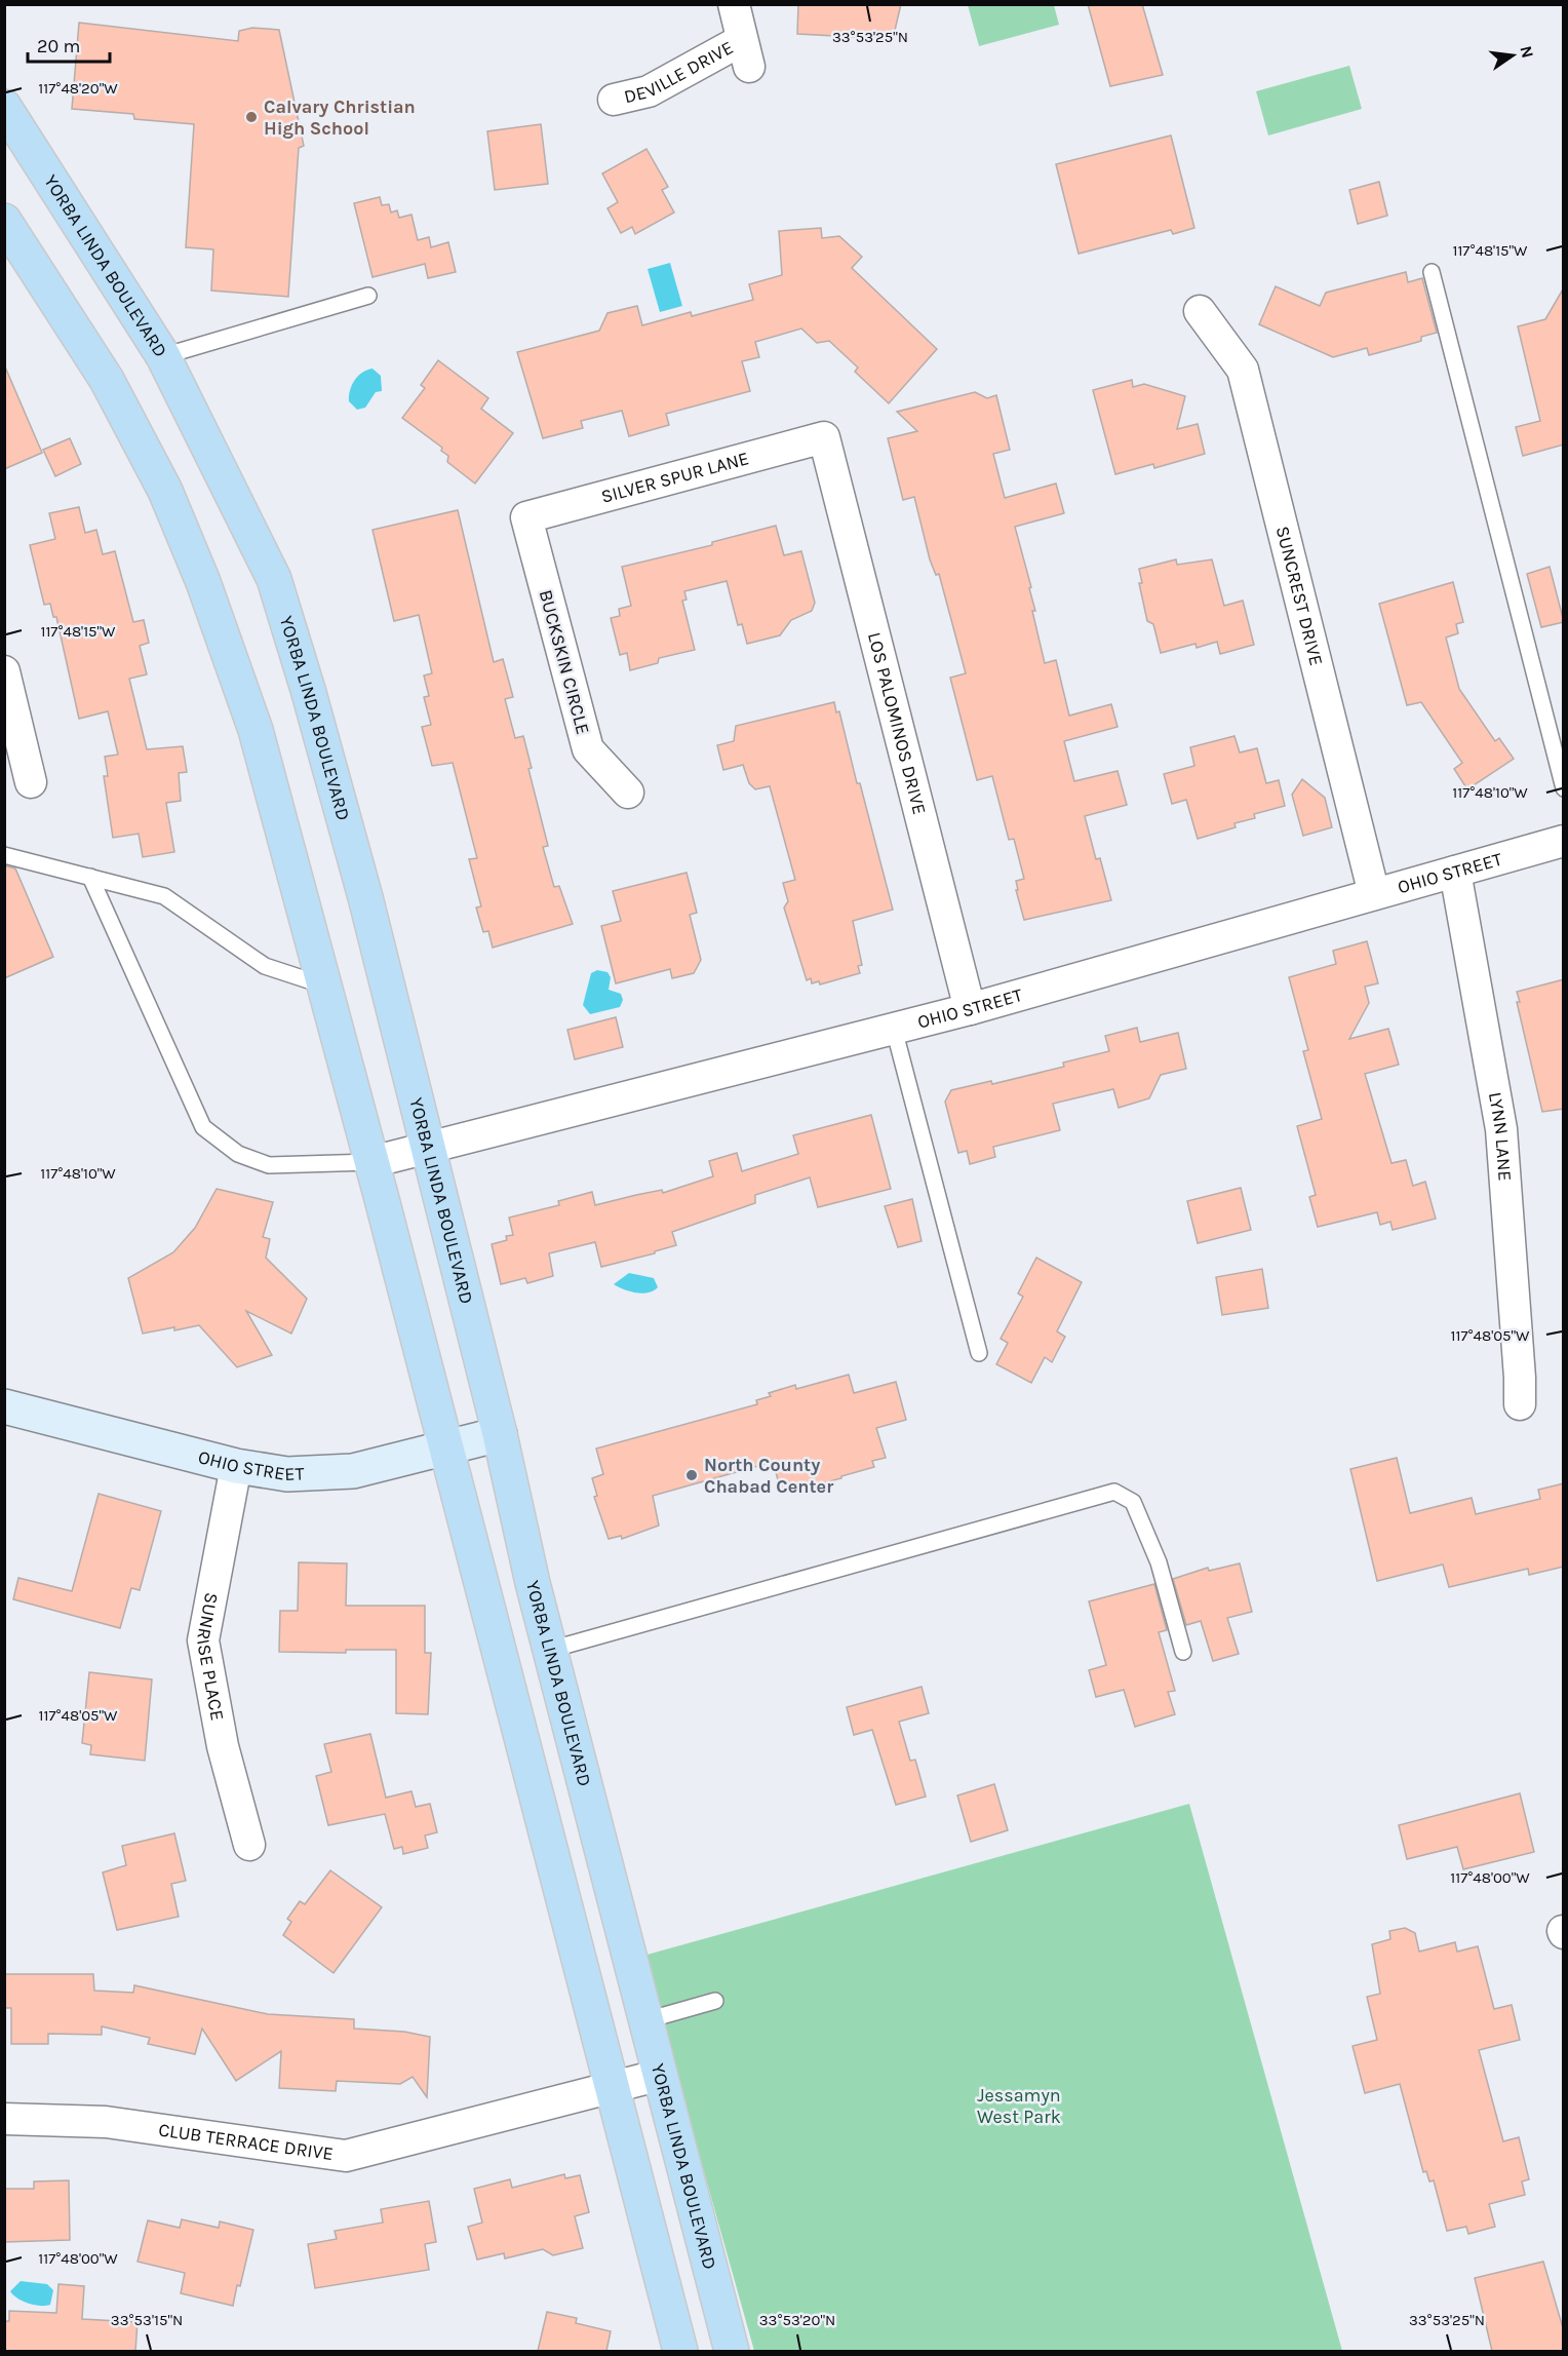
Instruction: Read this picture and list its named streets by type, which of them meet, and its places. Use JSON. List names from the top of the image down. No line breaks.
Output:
{"streets":{"main road":["YORBA LINDA BOULEVARD"],"street":["DEVILLE DRIVE","SILVER SPUR LANE","SUNCREST DRIVE","BUCKSKIN CIRCLE","LOS PALOMINOS DRIVE","OHIO STREET","LYNN LANE","SUNRISE PLACE","CLUB TERRACE DRIVE"]},"crossings":[["YORBA LINDA BOULEVARD","OHIO STREET"],["YORBA LINDA BOULEVARD","CLUB TERRACE DRIVE"],["SILVER SPUR LANE","BUCKSKIN CIRCLE"],["SILVER SPUR LANE","LOS PALOMINOS DRIVE"],["SUNCREST DRIVE","OHIO STREET"],["LOS PALOMINOS DRIVE","OHIO STREET"],["OHIO STREET","LYNN LANE"],["OHIO STREET","SUNRISE PLACE"]],"parks":["Jessamyn West Park"],"places":["Calvary Christian High School","North County Chabad Center"],"scale_bar":"20 m","north":"right","coordinates":["33°53'25\"N","117°48'20\"W","117°48'15\"W","117°48'10\"W","117°48'05\"W","117°48'00\"W","33°53'15\"N","33°53'20\"N"]}
